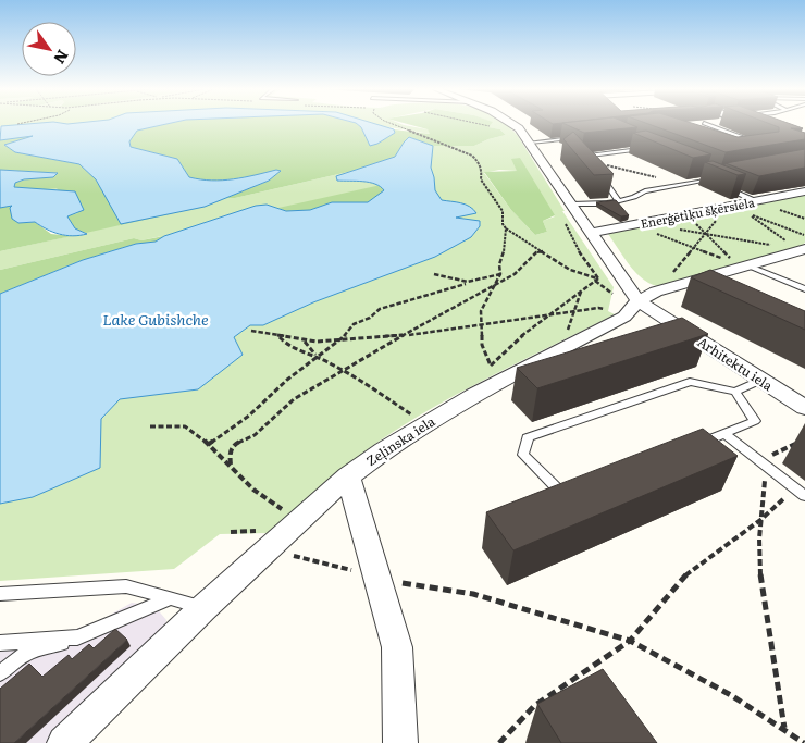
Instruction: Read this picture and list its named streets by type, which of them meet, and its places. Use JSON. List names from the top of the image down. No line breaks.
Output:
{"streets":{"street":["Enerģētiķu šķērsiela","Arhitektu iela","Zeļinska iela"]},"crossings":[["Arhitektu iela","Zeļinska iela"]],"water":["Lake Gubishche"],"north":"bottom right"}
